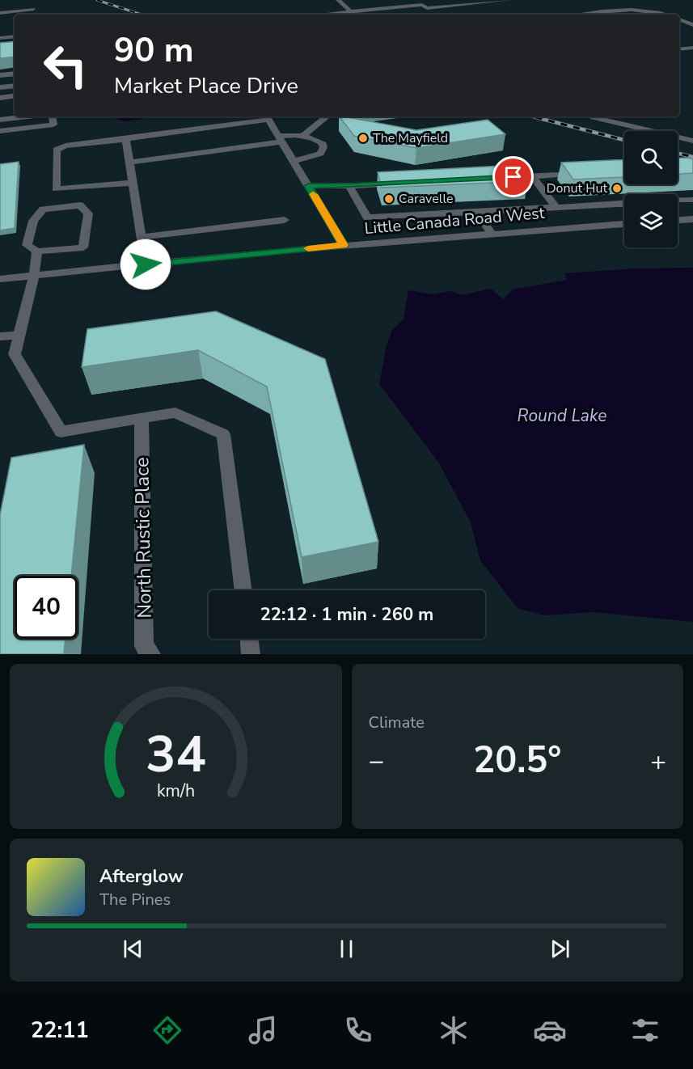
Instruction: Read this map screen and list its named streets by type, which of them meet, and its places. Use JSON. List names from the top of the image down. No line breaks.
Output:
{"streets":{"street":["Little Canada Road West","North Rustic Place"]},"water":["Round Lake"],"places":["The Mayfield","Donut Hut","Caravelle"],"page":{"turn":["90 m","Market Place Drive"],"limit":"40","trip":"22:12 · 1 min · 260 m","tile":"Climate","heat":["−","20.5°","+"],"song":["Afterglow","The Pines"],"tabs":"22:11","gauge":["34","km/h"]}}
